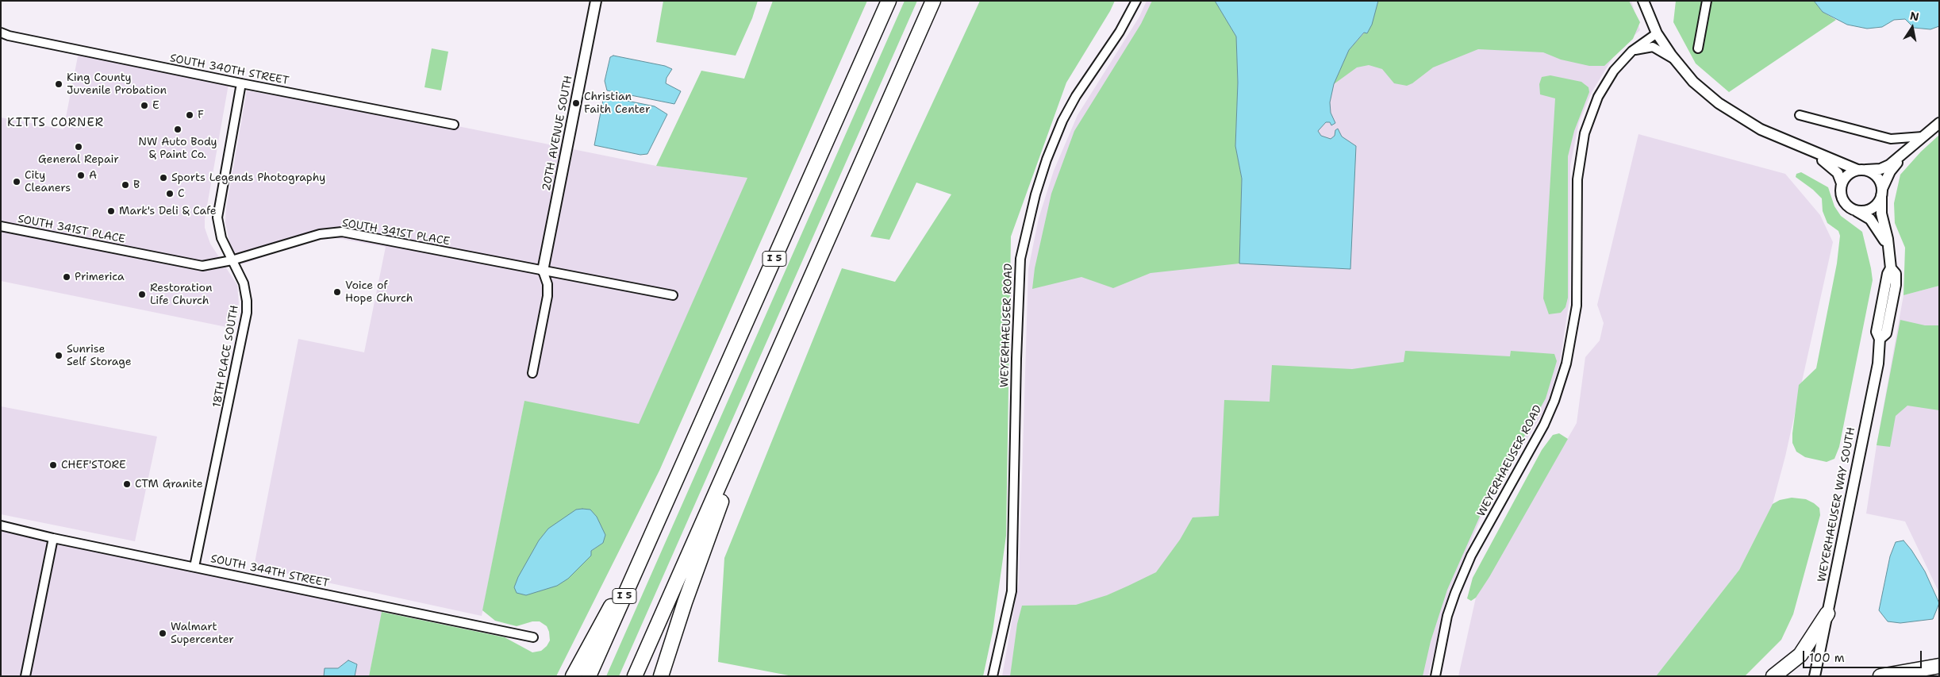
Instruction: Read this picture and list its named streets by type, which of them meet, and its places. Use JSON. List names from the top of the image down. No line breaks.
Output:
{"streets":{"highway":["I 5"],"street":["SOUTH 340TH STREET","20TH AVENUE SOUTH","SOUTH 341ST PLACE","WEYERHAEUSER ROAD","18TH PLACE SOUTH","WEYERHAEUSER WAY SOUTH","SOUTH 344TH STREET"]},"crossings":[["SOUTH 340TH STREET","18TH PLACE SOUTH"],["20TH AVENUE SOUTH","SOUTH 341ST PLACE"],["SOUTH 341ST PLACE","18TH PLACE SOUTH"],["18TH PLACE SOUTH","SOUTH 344TH STREET"]],"districts":["KITTS CORNER"],"places":["King County Juvenile Probation","Christian Faith Center","E","F","NW Auto Body & Paint Co.","General Repair","A","Sports Legends Photography","City Cleaners","B","C","Mark's Deli & Cafe","Primerica","Voice of Hope Church","Restoration Life Church","Sunrise Self Storage","CHEF'STORE","CTM Granite","Walmart Supercenter"],"scale_bar":"100 m","north":"top"}
